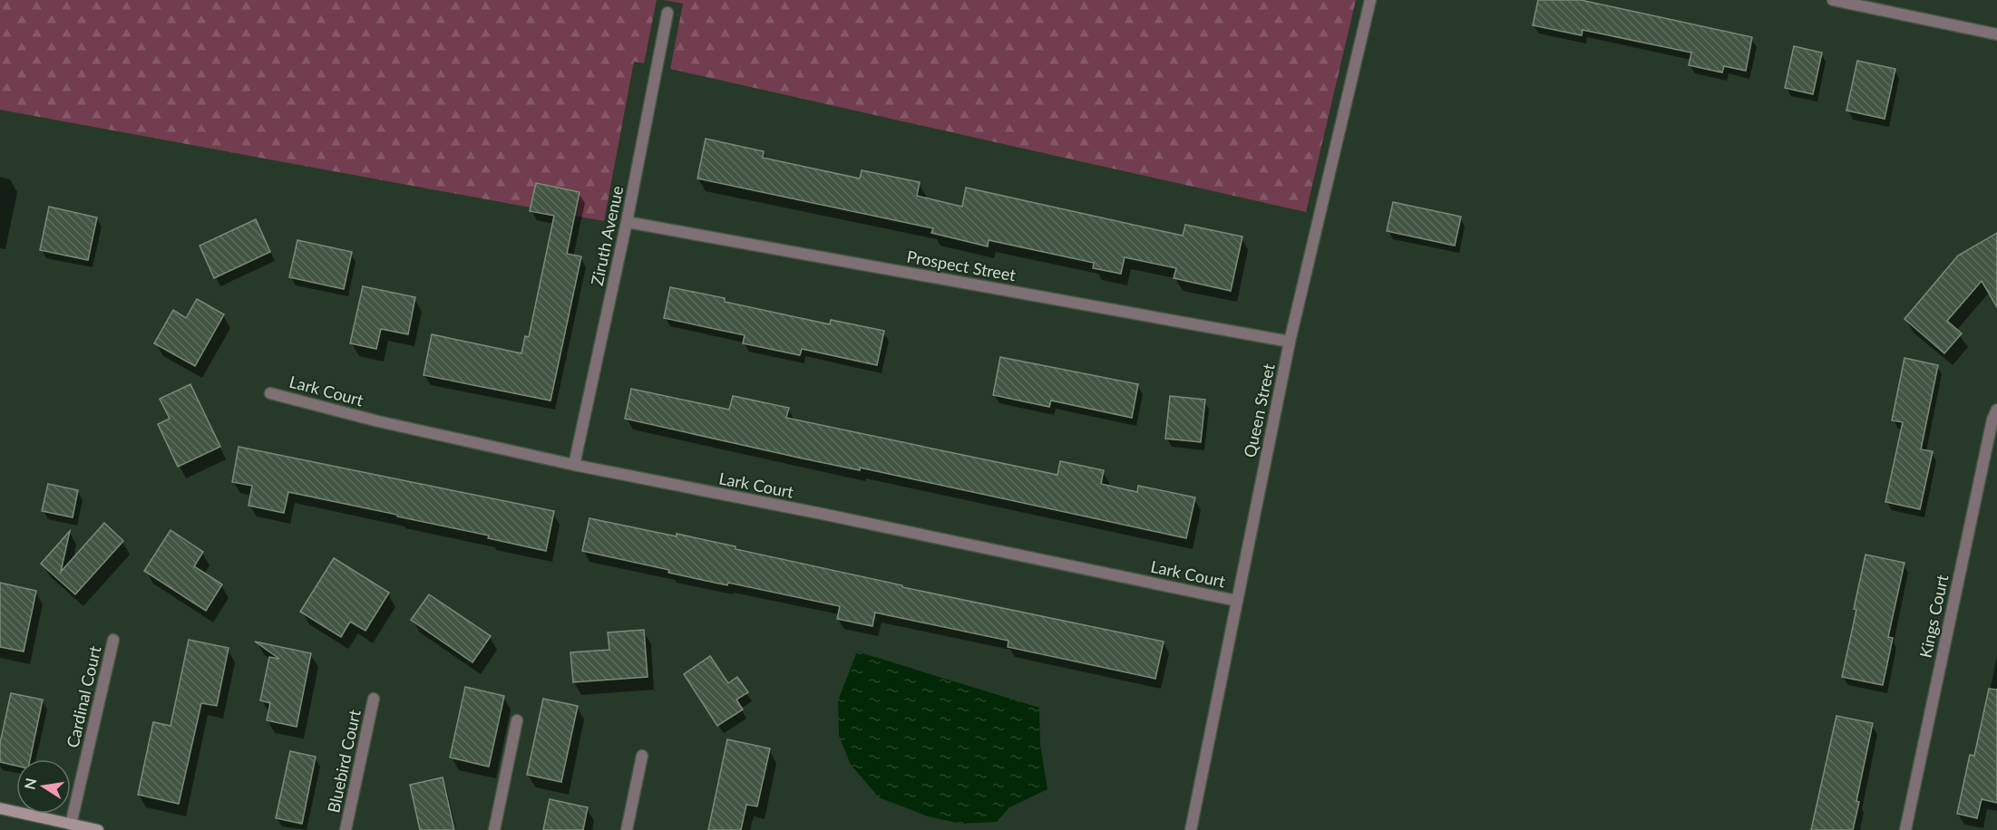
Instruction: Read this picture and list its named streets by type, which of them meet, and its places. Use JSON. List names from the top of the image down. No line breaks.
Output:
{"streets":{"street":["Ziruth Avenue","Prospect Street","Lark Court","Queen Street","Kings Court","Cardinal Court","Bluebird Court"]},"crossings":[["Ziruth Avenue","Prospect Street"],["Ziruth Avenue","Lark Court"],["Prospect Street","Queen Street"],["Lark Court","Queen Street"]],"north":"left"}
